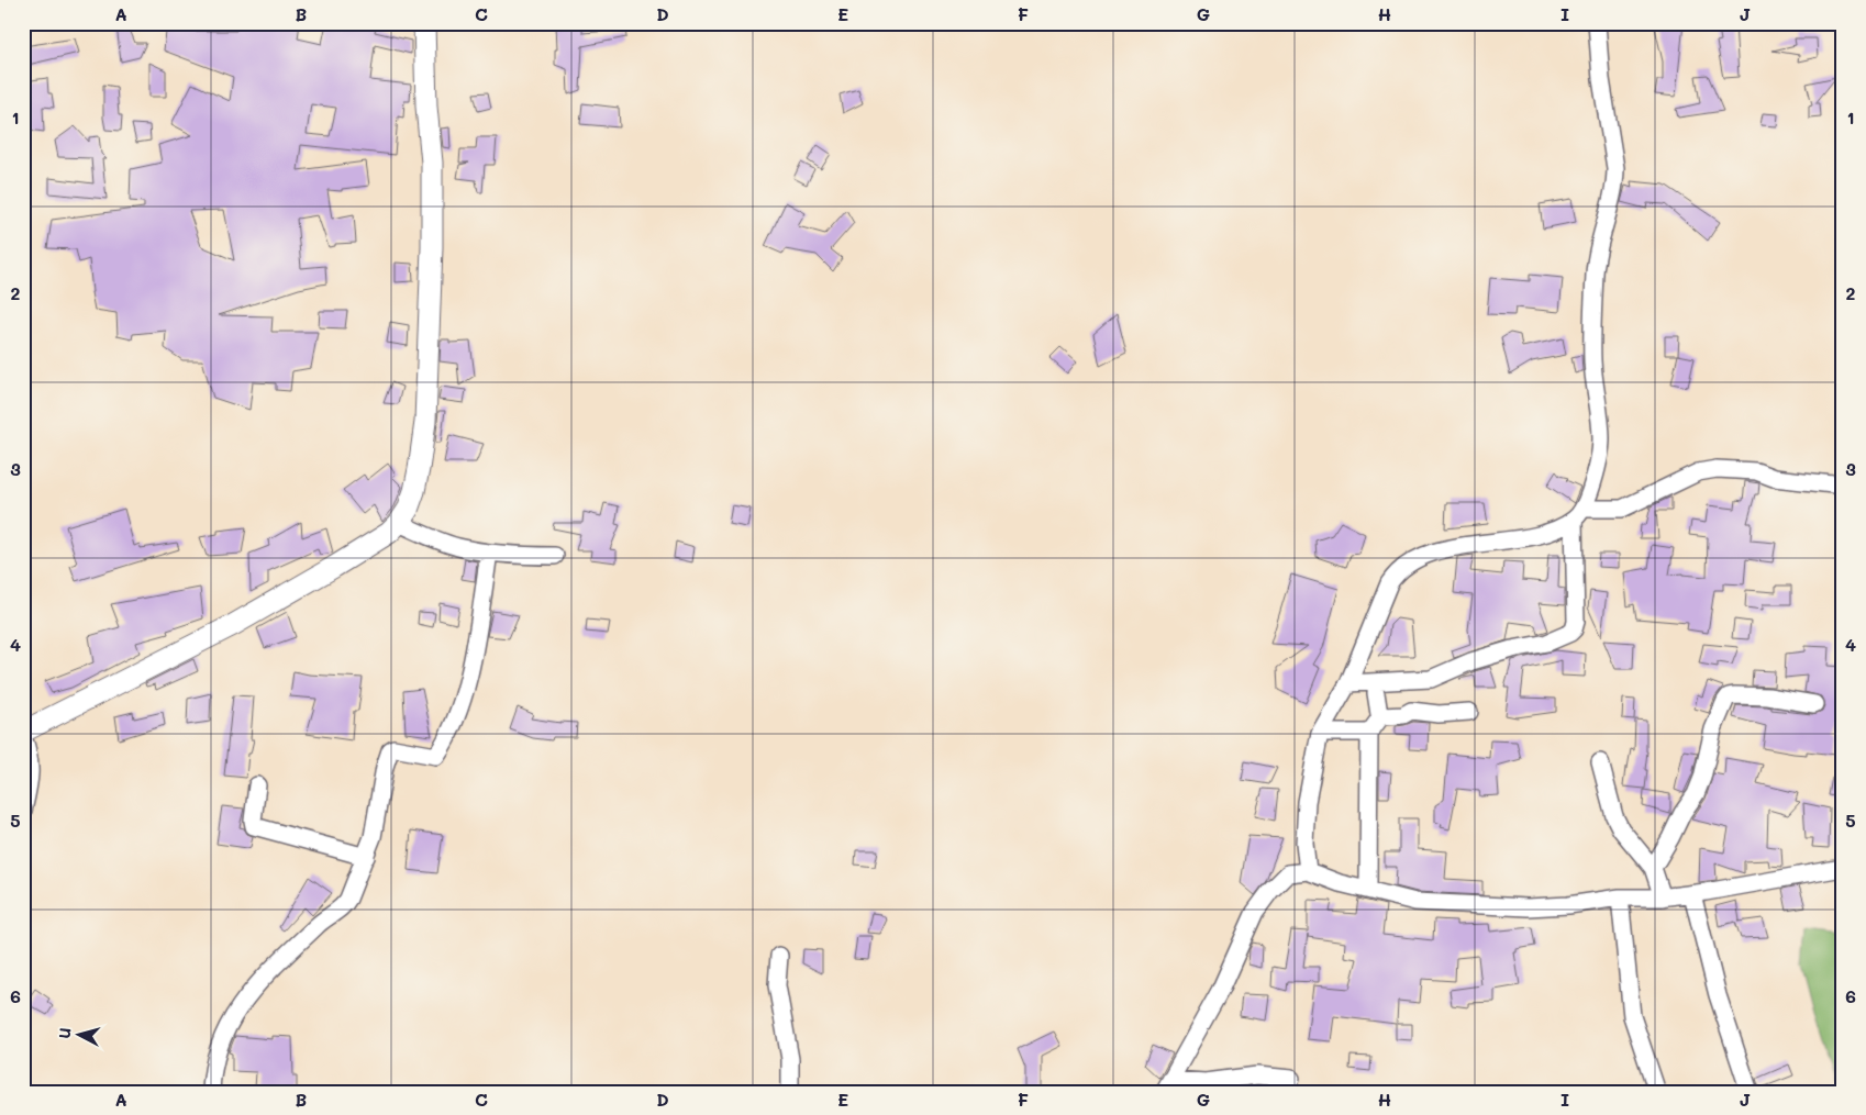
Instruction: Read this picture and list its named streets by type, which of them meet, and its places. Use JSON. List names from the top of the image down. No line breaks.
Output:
{"north":"left","grid":{"columns":["A","B","C","D","E","F","G","H","I","J"],"rows":["1","2","3","4","5","6"]}}
